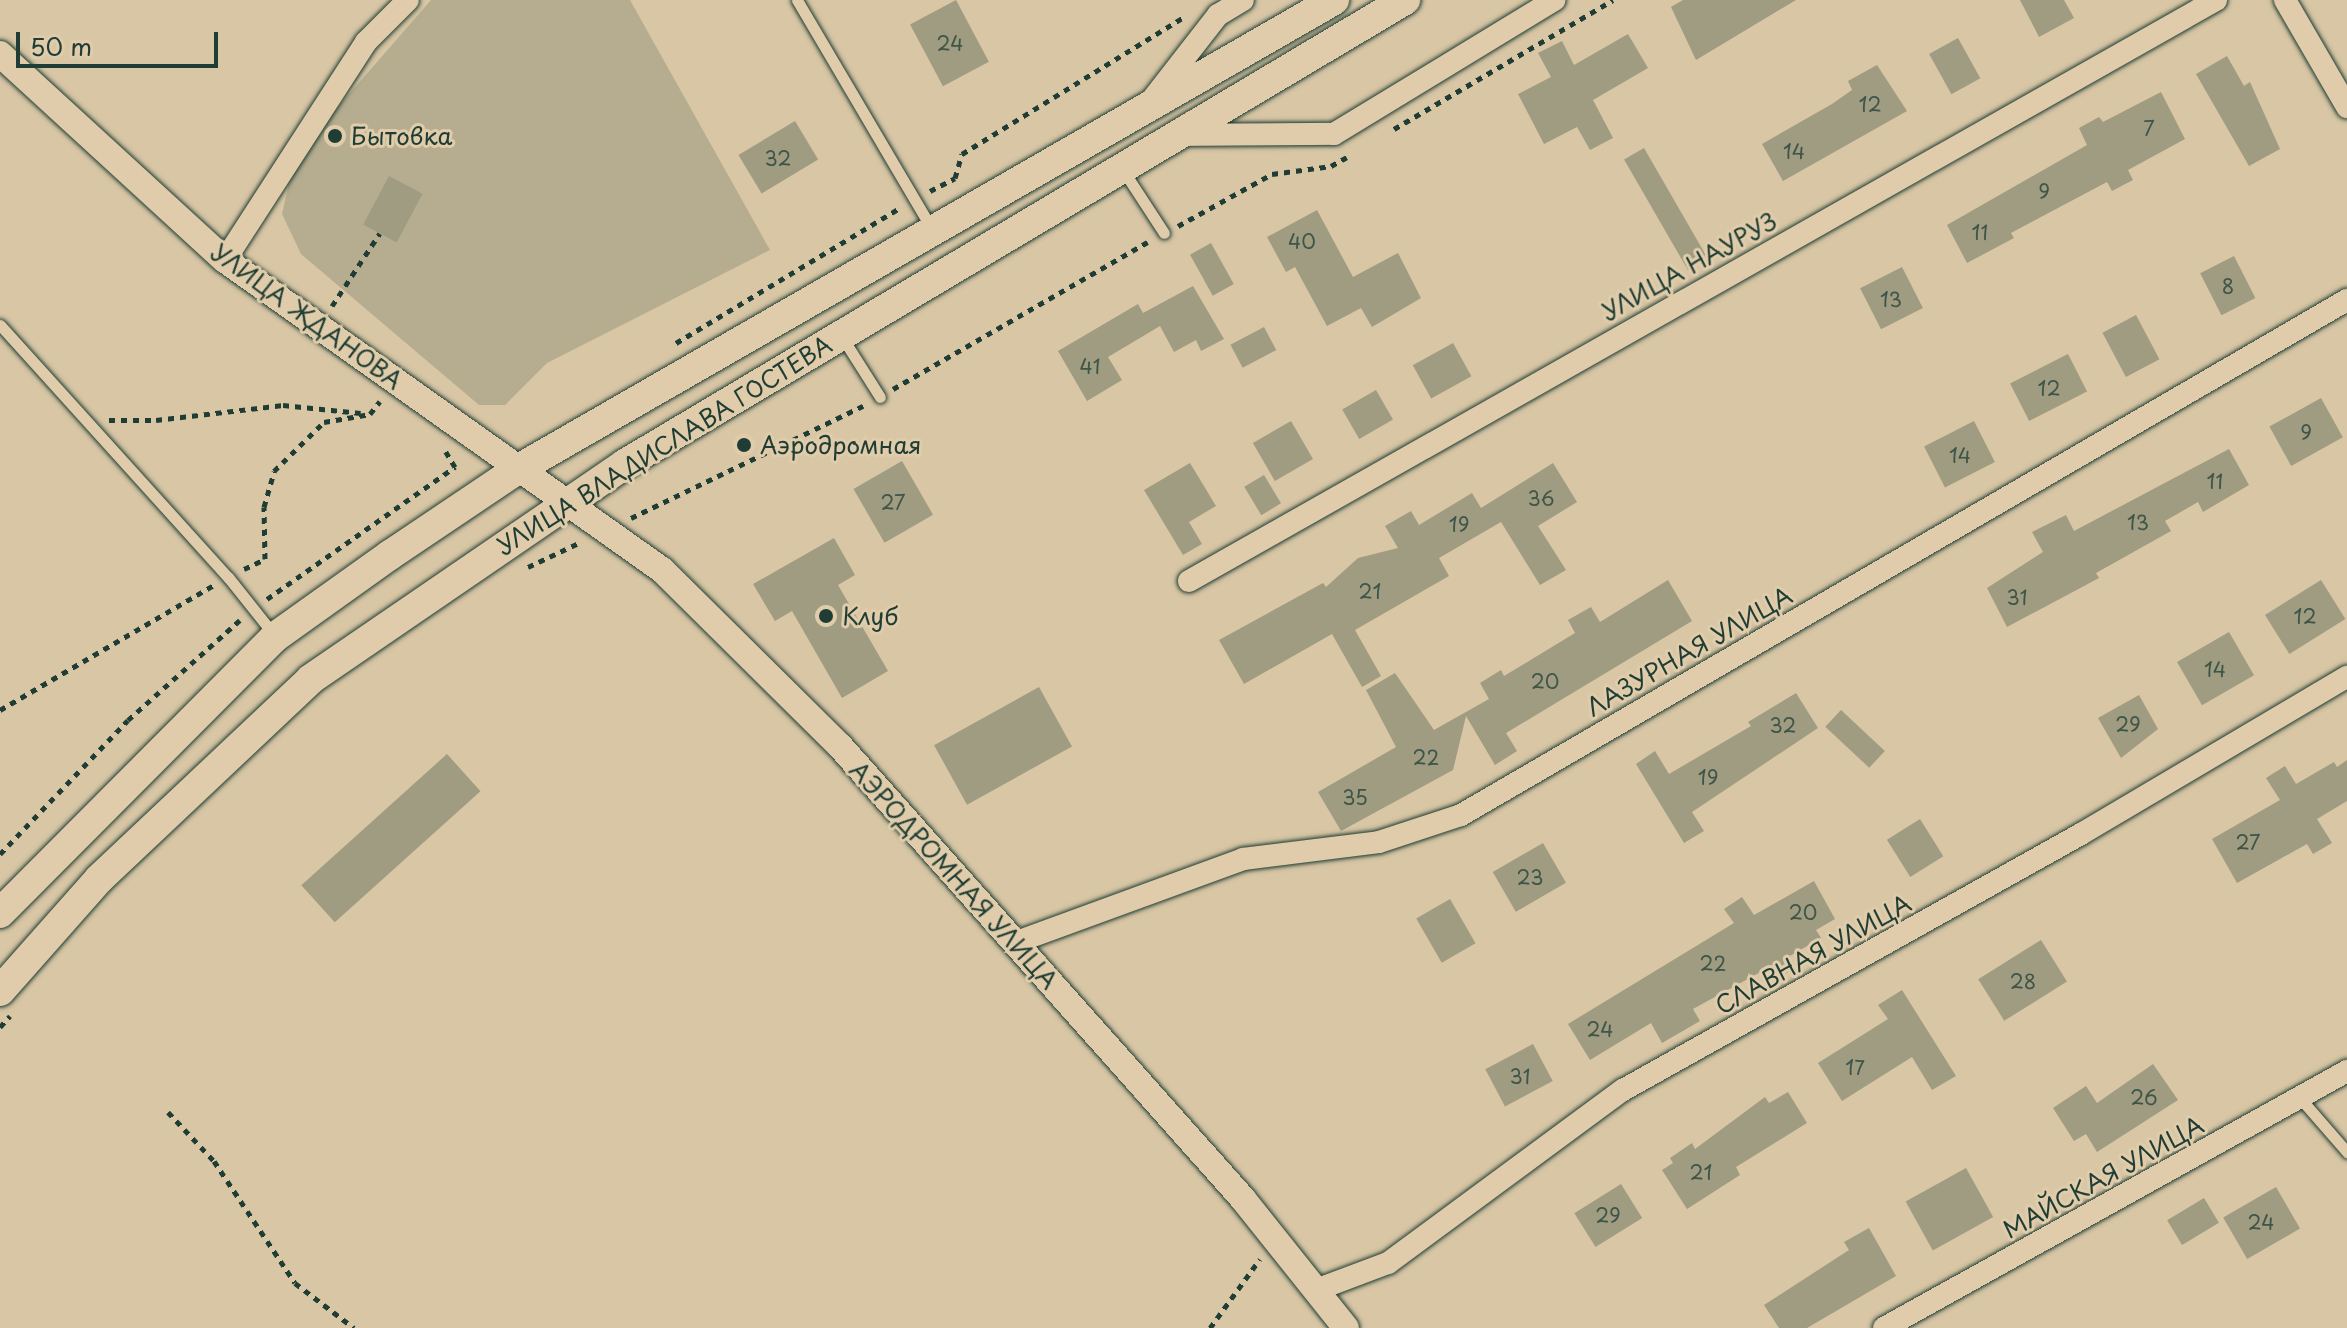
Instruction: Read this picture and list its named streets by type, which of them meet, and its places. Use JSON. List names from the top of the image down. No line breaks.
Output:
{"streets":{"main road":["УЛИЦА ВЛАДИСЛАВА ГОСТЕВА"],"street":["УЛИЦА НАУРУЗ","УЛИЦА ЖДАНОВА","ЛАЗУРНАЯ УЛИЦА","АЭРОДРОМНАЯ УЛИЦА","СЛАВНАЯ УЛИЦА","МАЙСКАЯ УЛИЦА"]},"crossings":[["УЛИЦА ЖДАНОВА","УЛИЦА ВЛАДИСЛАВА ГОСТЕВА"],["УЛИЦА ЖДАНОВА","АЭРОДРОМНАЯ УЛИЦА"],["УЛИЦА ВЛАДИСЛАВА ГОСТЕВА","АЭРОДРОМНАЯ УЛИЦА"],["ЛАЗУРНАЯ УЛИЦА","АЭРОДРОМНАЯ УЛИЦА"],["АЭРОДРОМНАЯ УЛИЦА","СЛАВНАЯ УЛИЦА"]],"places":["Бытовка","Аэродромная","Клуб"],"house_numbers":["24","12","7","14","32","9","11","40","8","13","41","12","9","14","11","36","27","13","19","21","31","12","14","20","29","32","22","19","35","27","23","20","22","28","24","17","31","26","21","29","24"],"scale_bar":"50 m"}
